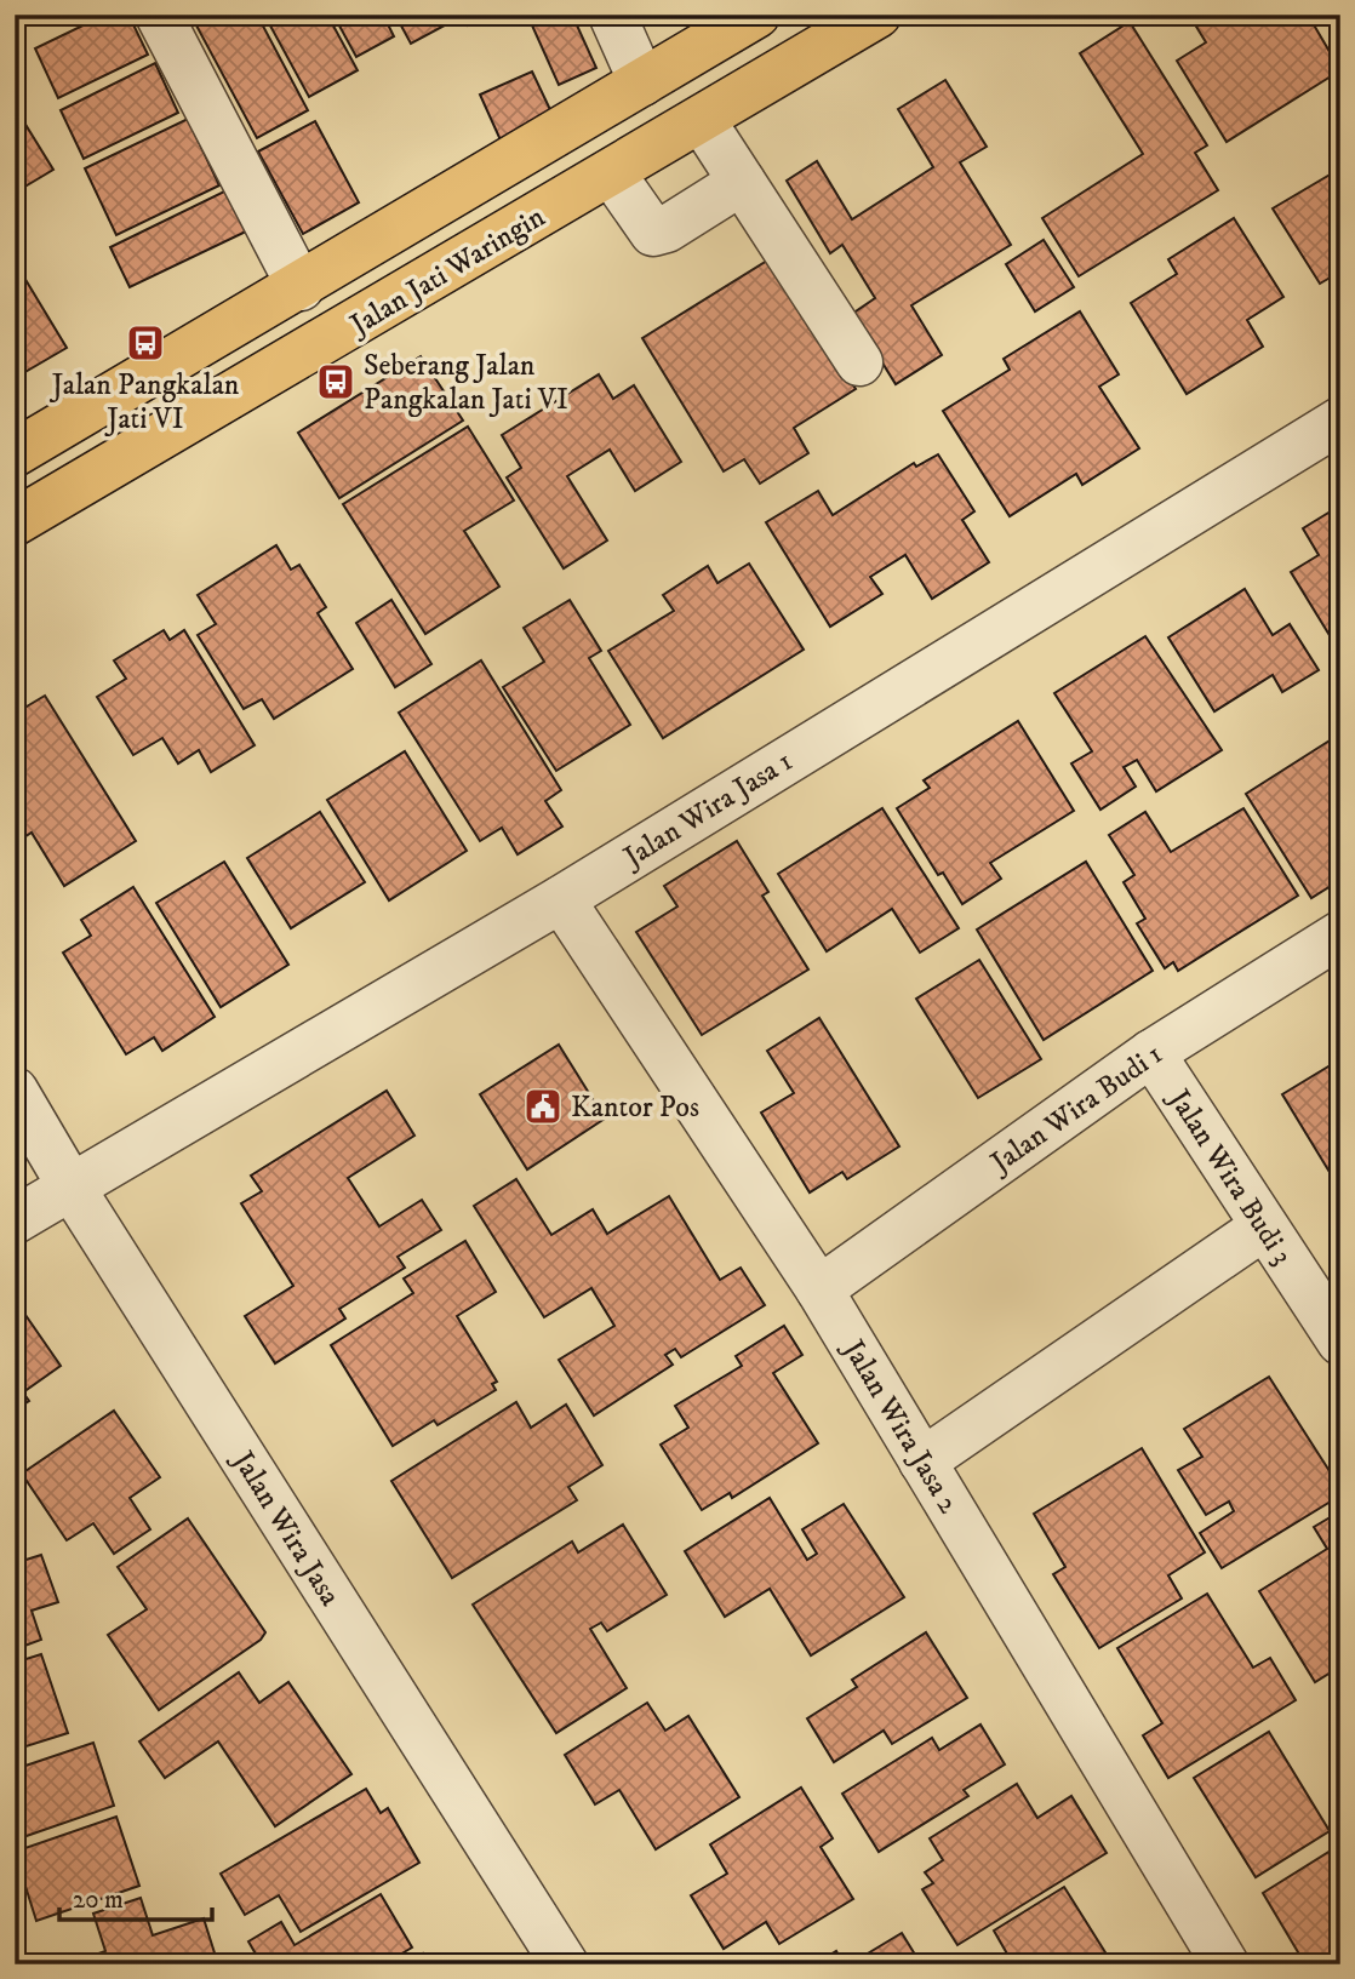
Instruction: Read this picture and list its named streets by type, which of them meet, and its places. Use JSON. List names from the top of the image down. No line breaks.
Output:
{"streets":{"main road":["Jalan Jati Waringin"],"street":["Jalan Wira Jasa 1","Jalan Wira Budi 1","Jalan Wira Budi 3","Jalan Wira Jasa 2","Jalan Wira Jasa"]},"crossings":[["Jalan Wira Jasa 1","Jalan Wira Jasa 2"],["Jalan Wira Jasa 1","Jalan Wira Jasa"],["Jalan Wira Budi 1","Jalan Wira Budi 3"],["Jalan Wira Budi 1","Jalan Wira Jasa 2"]],"places":{"bus stop":["Jalan Pangkalan Jati VI","Seberang Jalan Pangkalan Jati VI"],"public building":["Kantor Pos"]},"scale_bar":"20 m"}
